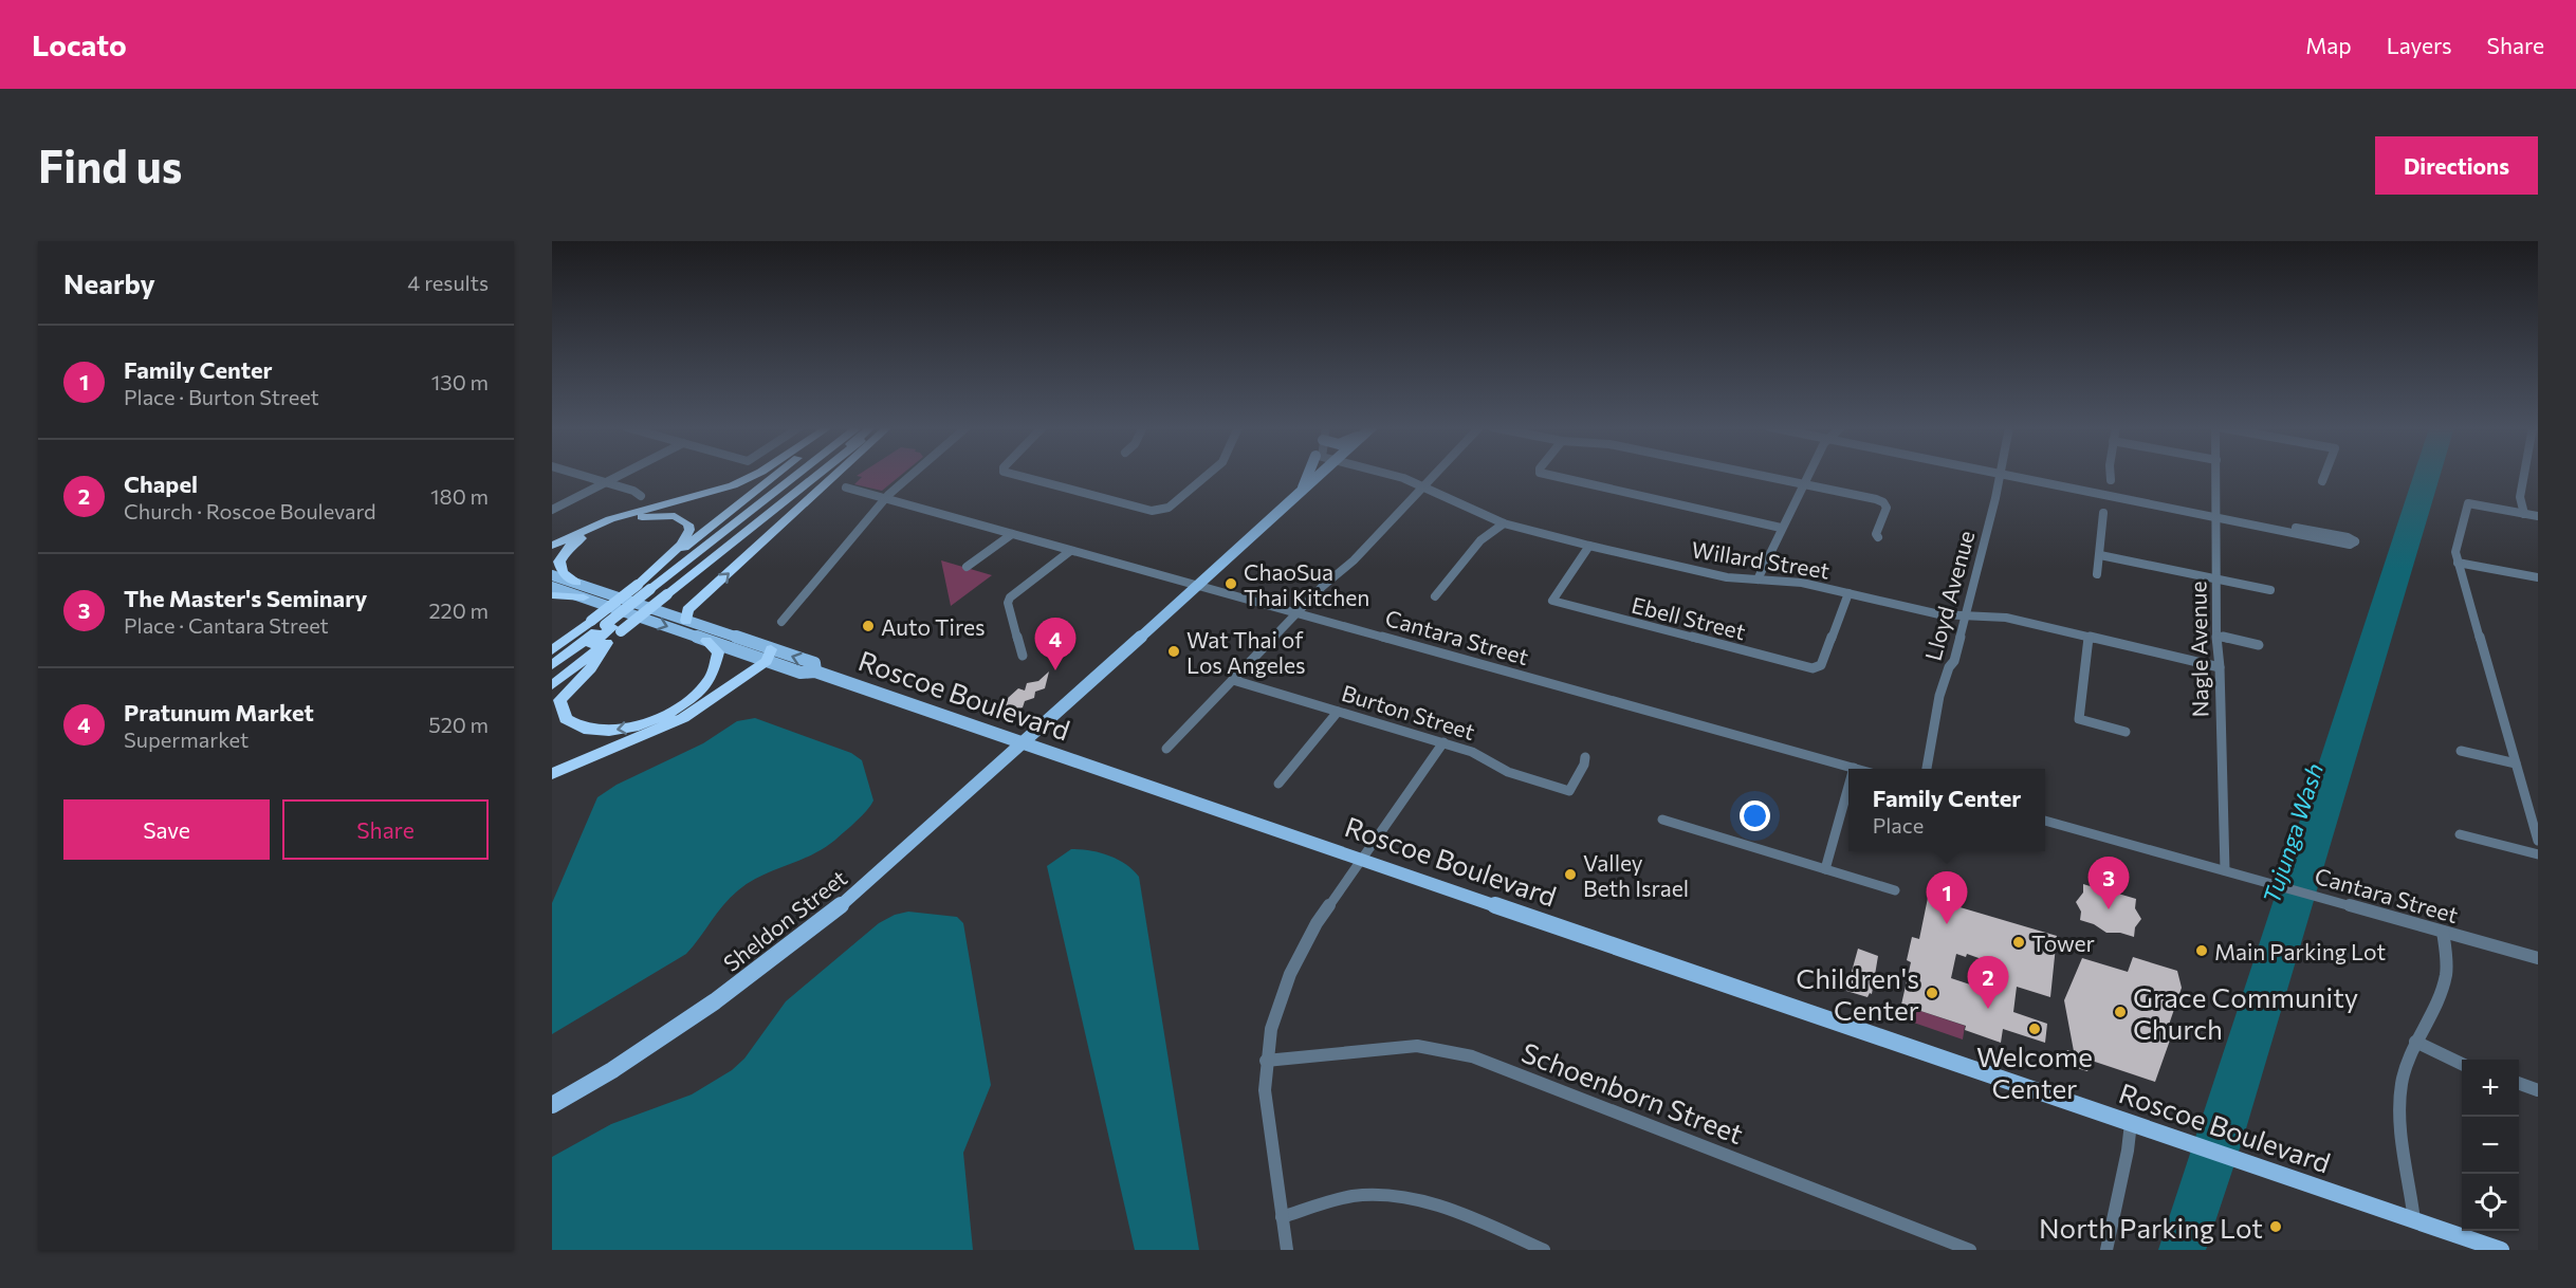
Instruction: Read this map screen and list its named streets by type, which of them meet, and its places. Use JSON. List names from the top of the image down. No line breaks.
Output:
{"streets":{"main road":["Roscoe Boulevard","Sheldon Street"],"street":["Willard Street","Lloyd Avenue","Ebell Street","Cantara Street","Nagle Avenue","Burton Street","Schoenborn Street"]},"crossings":[["Willard Street","Lloyd Avenue"],["Willard Street","Ebell Street"],["Willard Street","Nagle Avenue"],["Cantara Street","Nagle Avenue"],["Cantara Street","Sheldon Street"],["Roscoe Boulevard","Sheldon Street"]],"water":["Tujunga Wash"],"places":["ChaoSua Thai Kitchen","Auto Tires","Wat Thai of Los Angeles","Valley Beth Israel","Tower","Main Parking Lot","Children's Center","Grace Community Church","Welcome Center","North Parking Lot"],"page":{"header":"Locato","nav":["Map","Layers","Share"],"buttons":["Directions",["Save","Share"]],"title":"Find us","heading":["Nearby","4 results"],"list":[{"mark":"1","name":"Family Center","note":"Place · Burton Street","value":"130 m"},{"mark":"2","name":"Chapel","note":"Church · Roscoe Boulevard","value":"180 m"},{"mark":"3","name":"The Master's Seminary","note":"Place · Cantara Street","value":"220 m"},{"mark":"4","name":"Pratunum Market","note":"Supermarket","value":"520 m"}],"pins":["4","3","1","2"],"popup":["Family Center","Place"],"map_buttons":["+","−"]}}
